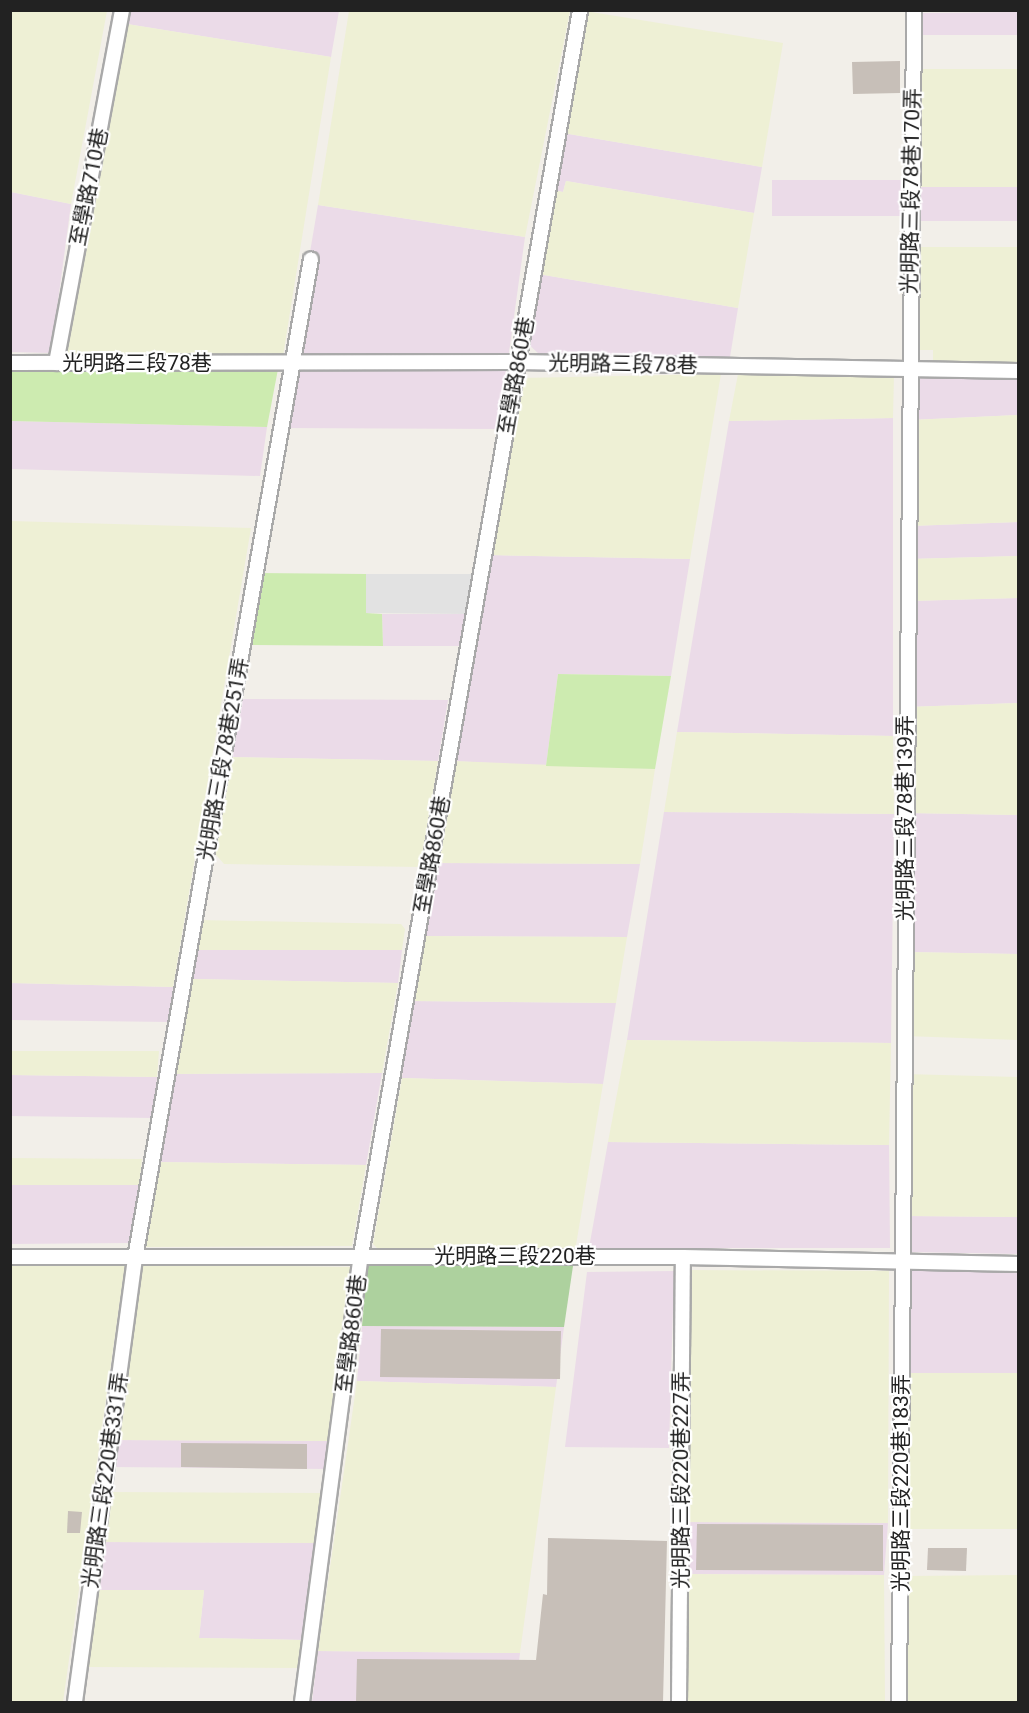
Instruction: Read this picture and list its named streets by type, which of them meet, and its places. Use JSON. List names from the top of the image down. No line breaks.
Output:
{"streets":{"street":["至學路710巷","光明路三段78巷170弄","光明路三段78巷","至學路860巷","光明路三段78巷251弄","光明路三段78巷139弄","光明路三段220巷","光明路三段220巷331弄","光明路三段220巷227弄","光明路三段220巷183弄"]},"crossings":[["至學路710巷","光明路三段78巷"],["光明路三段78巷170弄","光明路三段78巷"],["光明路三段78巷170弄","光明路三段78巷139弄"],["光明路三段78巷","至學路860巷"],["光明路三段78巷","光明路三段78巷251弄"],["光明路三段78巷","光明路三段78巷139弄"],["至學路860巷","光明路三段220巷"],["光明路三段78巷251弄","光明路三段220巷"],["光明路三段78巷251弄","光明路三段220巷331弄"],["光明路三段78巷139弄","光明路三段220巷"],["光明路三段78巷139弄","光明路三段220巷183弄"],["光明路三段220巷","光明路三段220巷331弄"],["光明路三段220巷","光明路三段220巷227弄"],["光明路三段220巷","光明路三段220巷183弄"]]}
